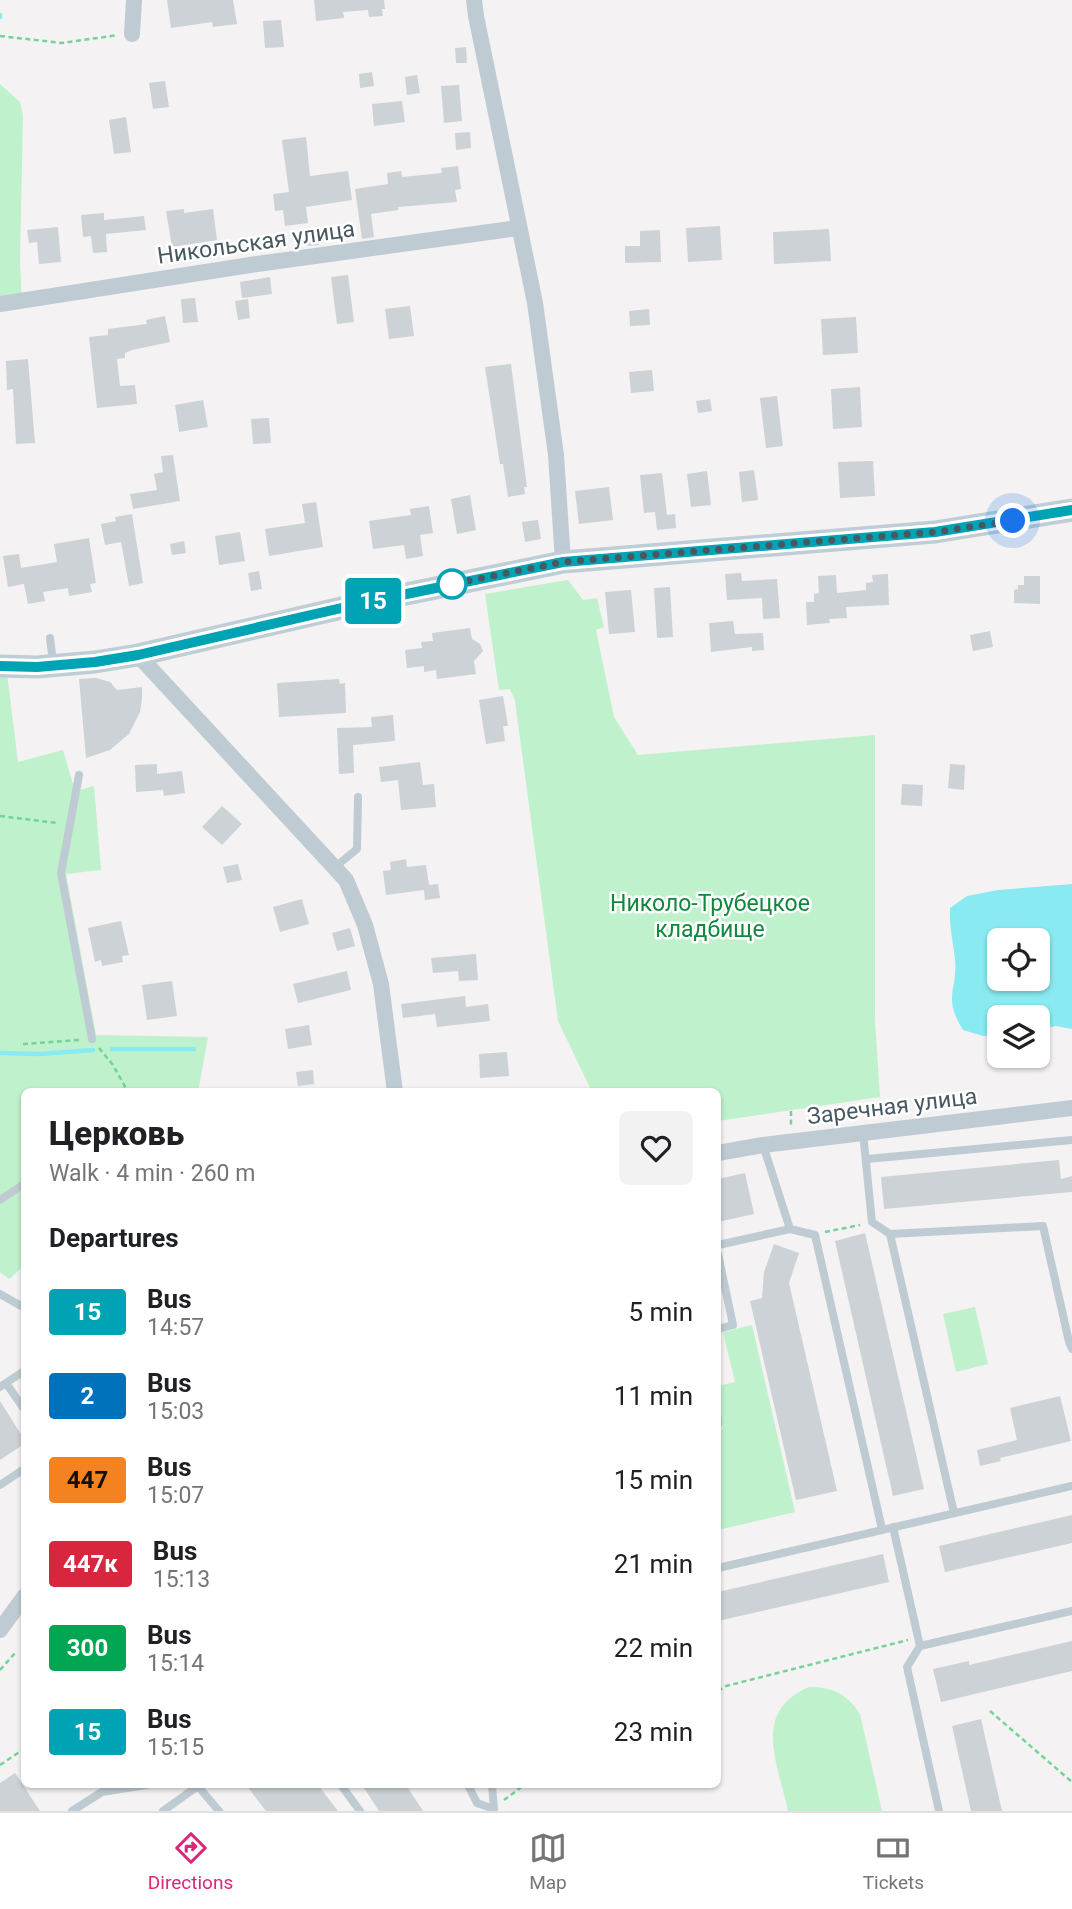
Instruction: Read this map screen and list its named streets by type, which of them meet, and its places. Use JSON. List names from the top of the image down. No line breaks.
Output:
{"streets":{"street":["Никольская улица","Заречная улица"]},"parks":["Николо-Трубецкое кладбище"],"lines":["bus line 15"],"page":{"on_map":"15","heading":[["Церковь","Walk · 4 min · 260 m"],"Departures"],"list":[{"mark":"15","name":"Bus","note":"14:57","value":"5 min"},{"mark":"2","name":"Bus","note":"15:03","value":"11 min"},{"mark":"447","name":"Bus","note":"15:07","value":"15 min"},{"mark":"447к","name":"Bus","note":"15:13","value":"21 min"},{"mark":"300","name":"Bus","note":"15:14","value":"22 min"},{"mark":"15","name":"Bus","note":"15:15","value":"23 min"}],"tabs":["Directions","Map","Tickets"]}}
